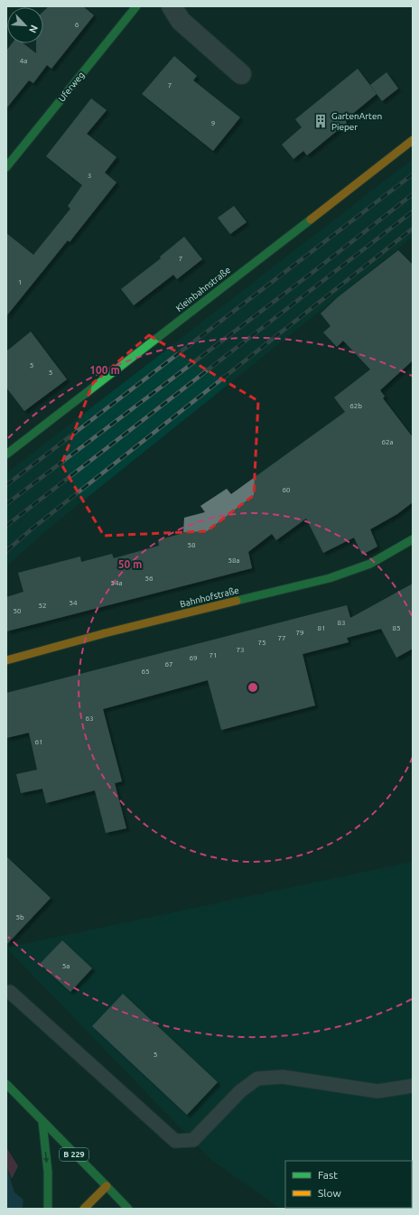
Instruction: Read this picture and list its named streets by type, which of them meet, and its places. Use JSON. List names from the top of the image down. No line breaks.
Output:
{"streets":{"main road":["Uferweg","Kleinbahnstraße","Bahnhofstraße","B 229"]},"places":{"building":["GartenArten Pieper"]},"house_numbers":["6","4a","7","9","3","7","1","5","5","62b","62a","60","58","58a","56","54a","54","52","50","83","81","85","79","77","75","73","71","69","67","65","63","61","5b","5a","5"],"legend":["Fast","Slow"],"north":"bottom right","rings":["100 m","50 m"]}
